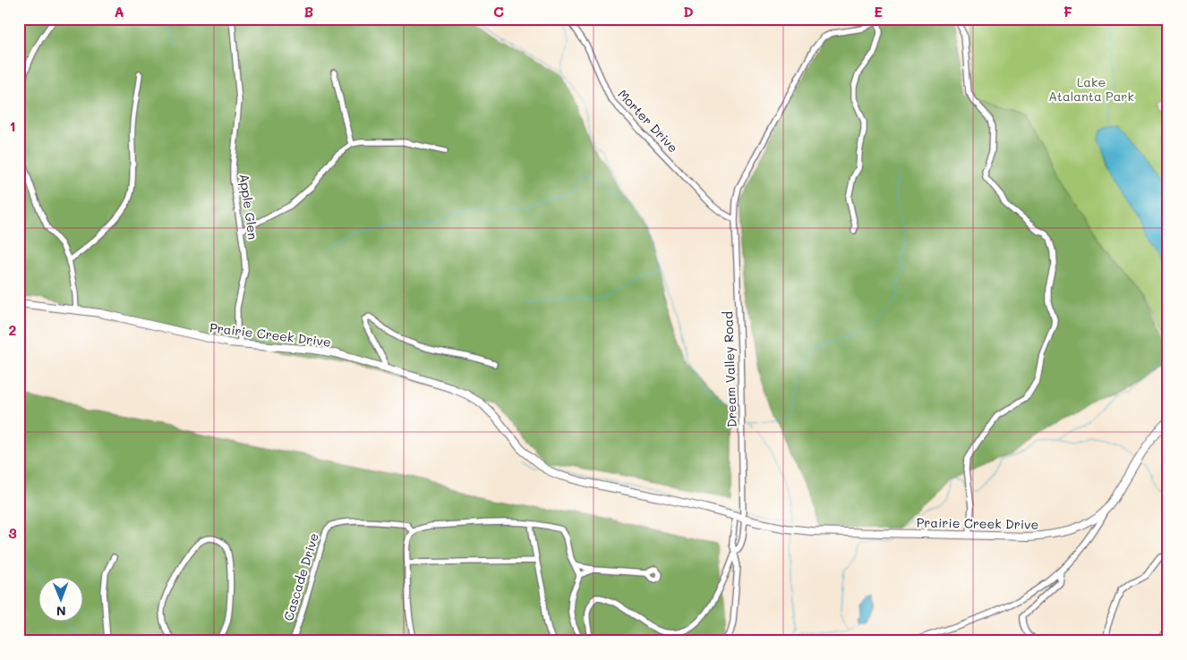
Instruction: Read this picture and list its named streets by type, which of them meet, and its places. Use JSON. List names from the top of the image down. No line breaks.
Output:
{"streets":{"main road":["Prairie Creek Drive"],"street":["Morter Drive","Apple Glen","Dream Valley Road","Cascade Drive"]},"crossings":[["Morter Drive","Dream Valley Road"],["Apple Glen","Prairie Creek Drive"],["Prairie Creek Drive","Dream Valley Road"]],"parks":["Lake Atalanta Park"],"north":"bottom","grid":{"columns":["A","B","C","D","E","F"],"rows":["1","2","3"]}}
